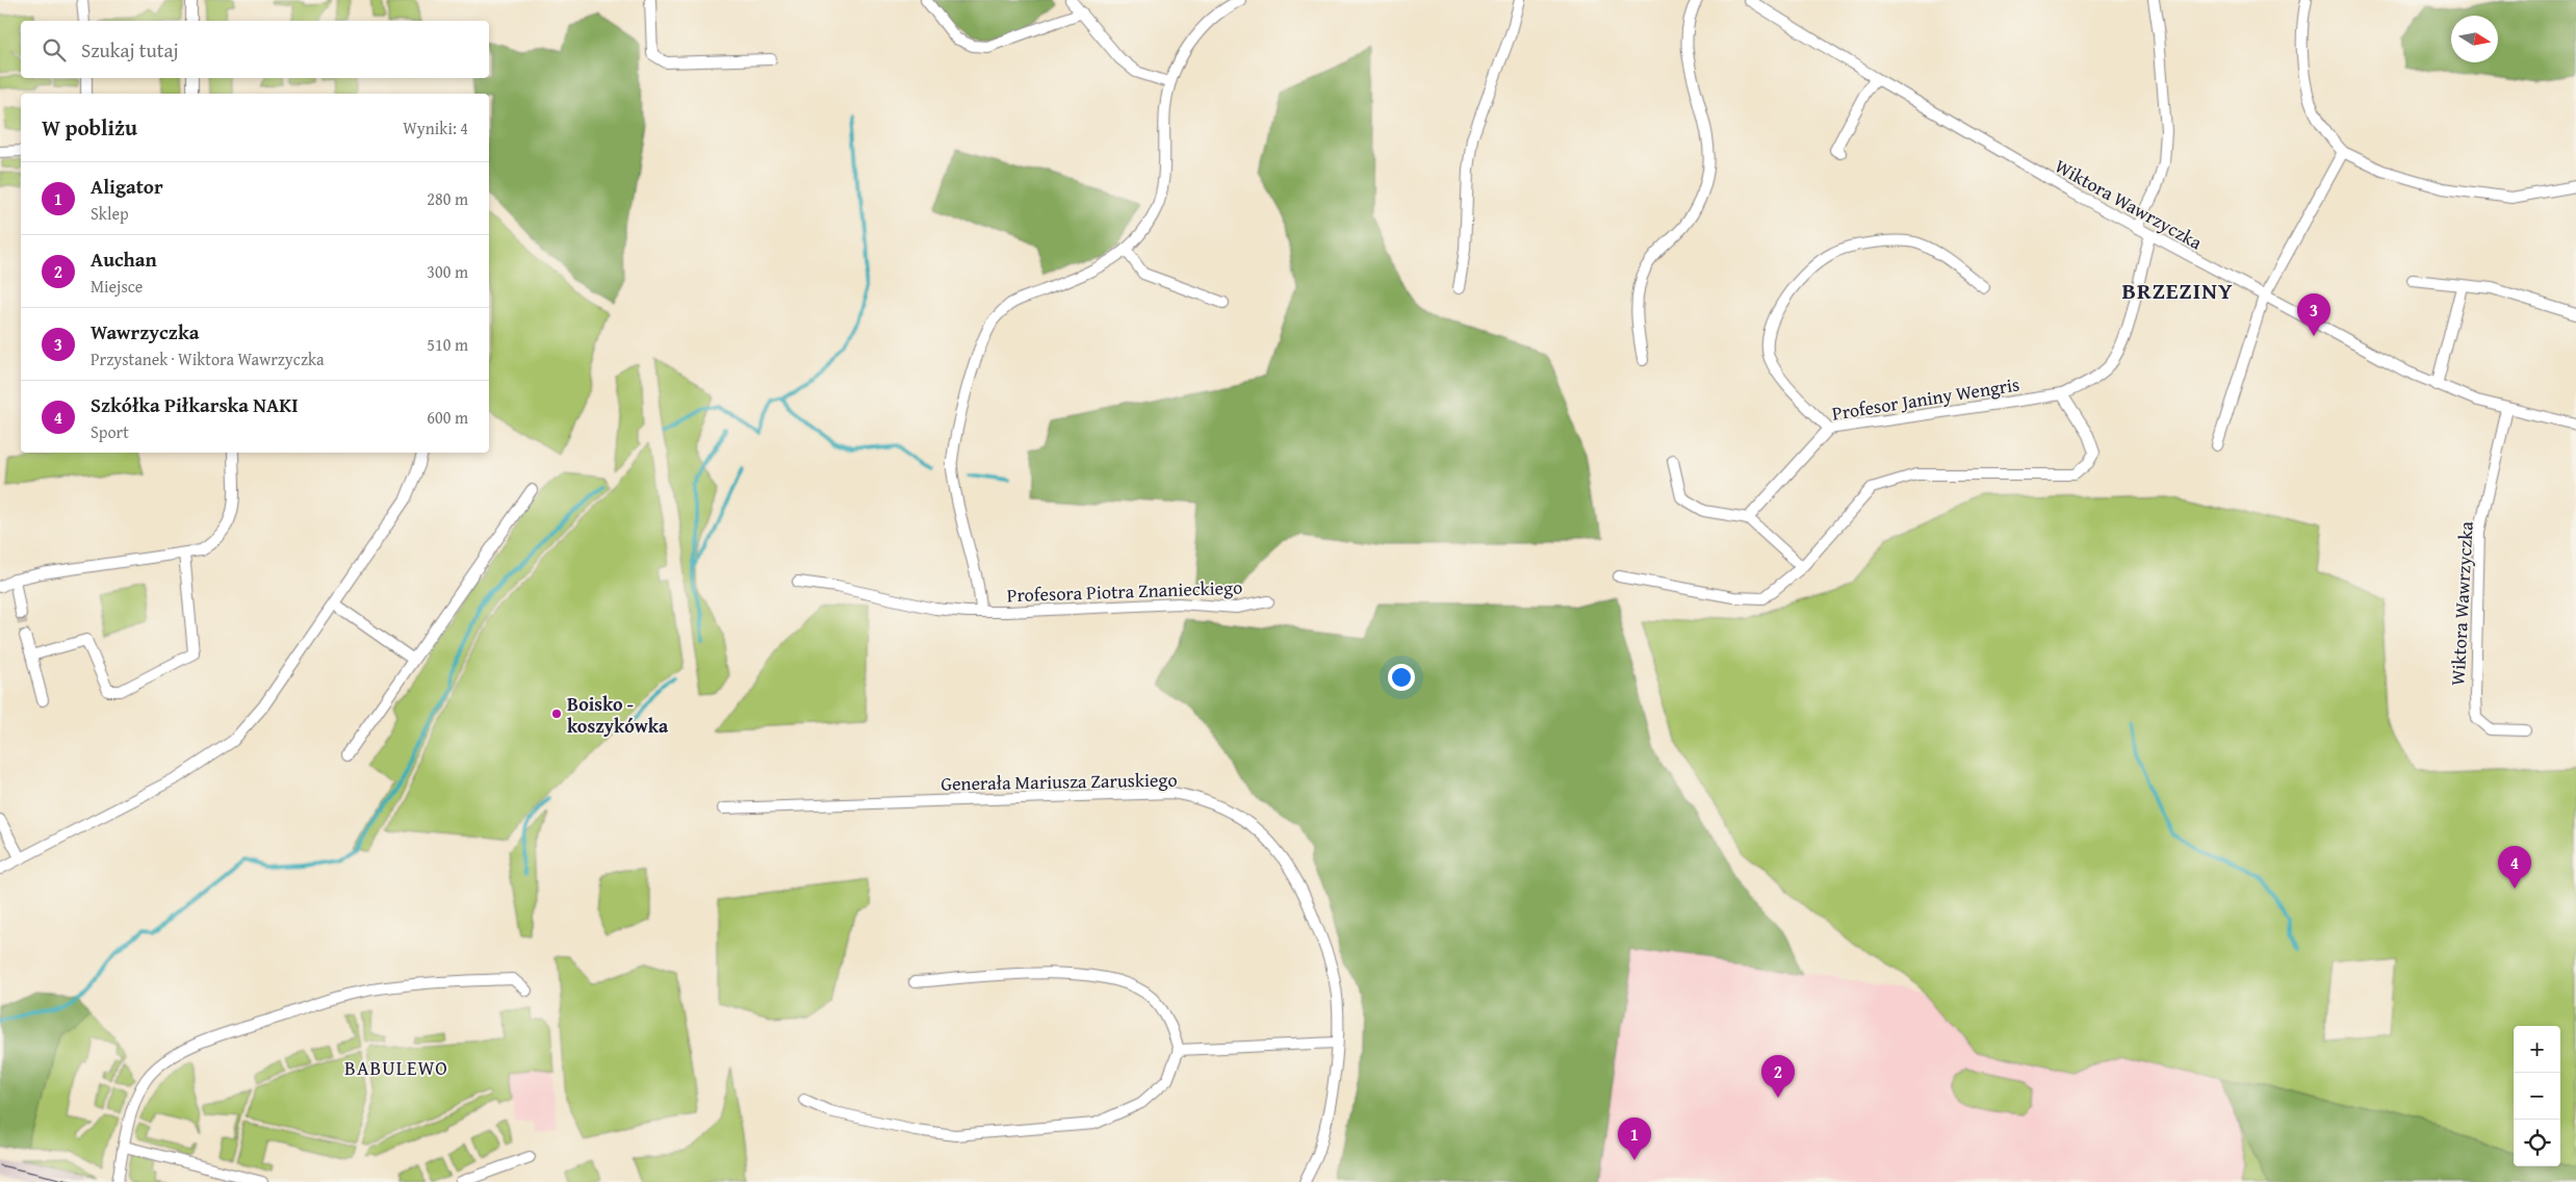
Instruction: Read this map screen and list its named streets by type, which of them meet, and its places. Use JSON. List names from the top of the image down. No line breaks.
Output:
{"streets":{"street":["Wiktora Wawrzyczka","Profesor Janiny Wengris","Profesora Piotra Znanieckiego","Generała Mariusza Zaruskiego"]},"crossings":[["Wiktora Wawrzyczka","Profesor Janiny Wengris"]],"districts":["BRZEZINY","BABULEWO"],"places":["Boisko - koszykówka"],"north":"right","page":{"search":"Szukaj tutaj","heading":["W pobliżu","Wyniki: 4"],"list":[{"mark":"1","name":"Aligator","note":"Sklep","value":"280 m"},{"mark":"2","name":"Auchan","note":"Miejsce","value":"300 m"},{"mark":"3","name":"Wawrzyczka","note":"Przystanek · Wiktora Wawrzyczka","value":"510 m"},{"mark":"4","name":"Szkółka Piłkarska NAKI","note":"Sport","value":"600 m"}],"pins":["3","4","2","1"],"map_buttons":["+","−"]}}
